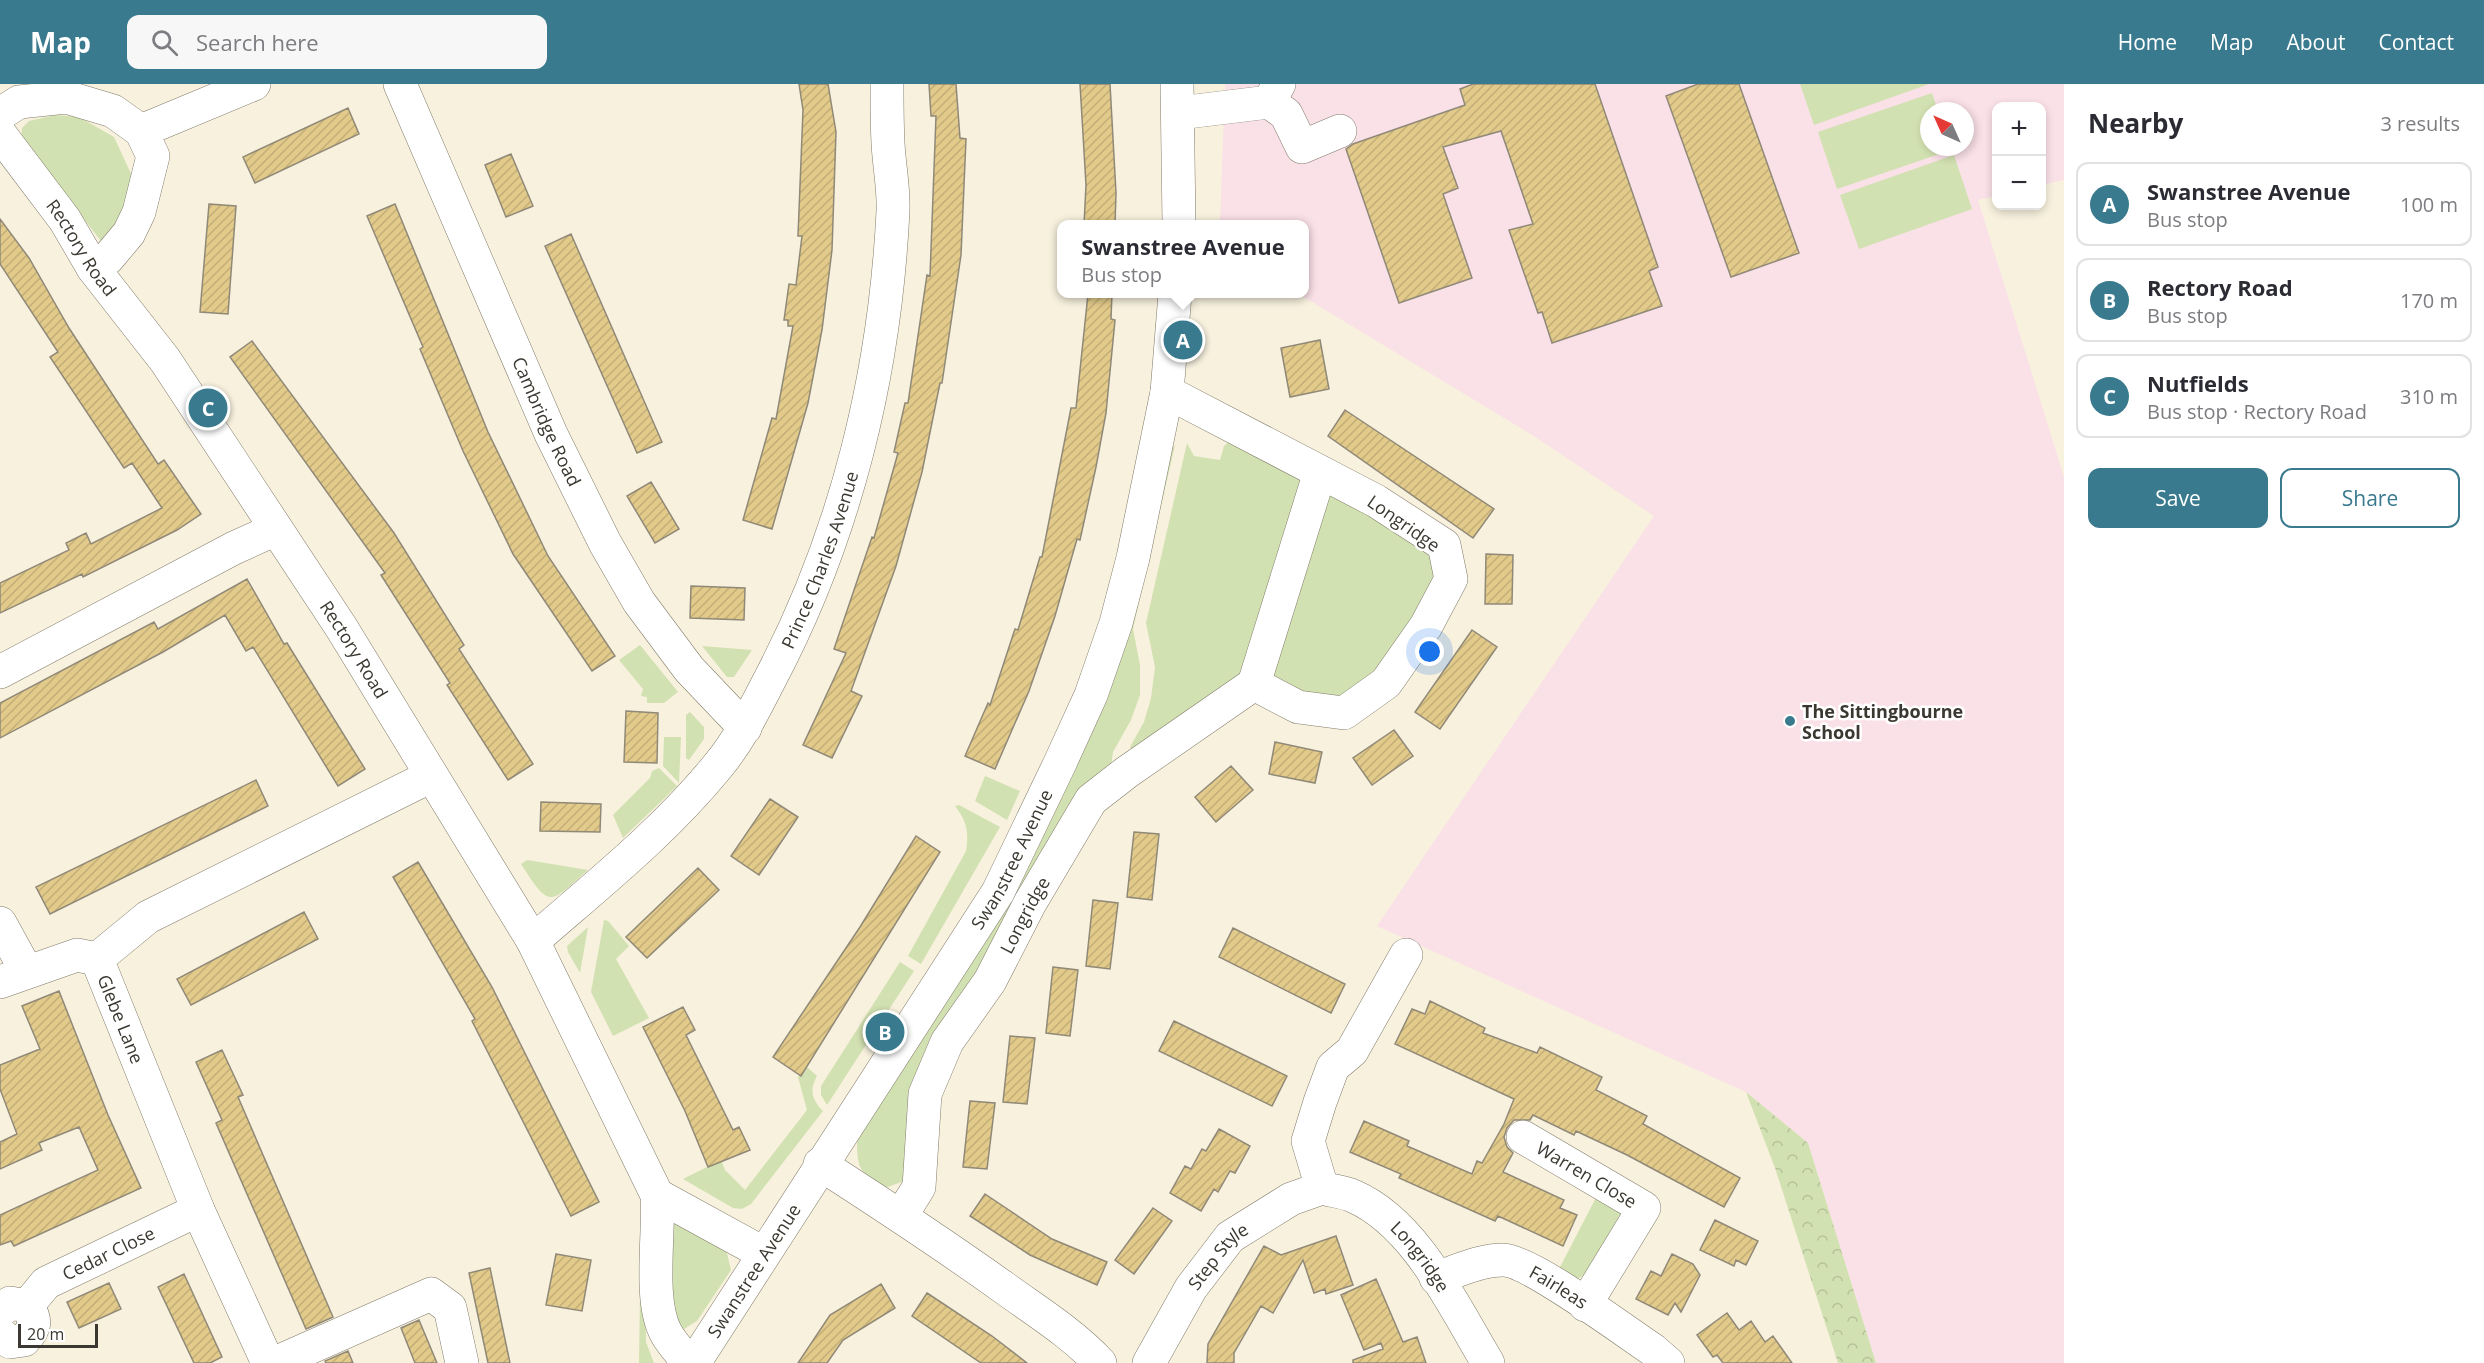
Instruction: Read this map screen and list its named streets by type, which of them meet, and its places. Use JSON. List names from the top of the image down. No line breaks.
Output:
{"streets":{"street":["Rectory Road","Cambridge Road","Longridge","Prince Charles Avenue","Swanstree Avenue","Glebe Lane","Warren Close","Cedar Close","Step Style","Fairleas"]},"crossings":[["Rectory Road","Prince Charles Avenue"],["Rectory Road","Glebe Lane"],["Cambridge Road","Prince Charles Avenue"],["Longridge","Swanstree Avenue"],["Longridge","Step Style"],["Longridge","Fairleas"],["Glebe Lane","Cedar Close"],["Warren Close","Fairleas"]],"places":["The Sittingbourne School"],"scale_bar":"20 m","north":"top left","page":{"header":"Map","search":"Search here","nav":["Home","Map","About","Contact"],"heading":["Nearby","3 results"],"map_buttons":["+","−"],"list":[{"mark":"A","name":"Swanstree Avenue","note":"Bus stop","value":"100 m"},{"mark":"B","name":"Rectory Road","note":"Bus stop","value":"170 m"},{"mark":"C","name":"Nutfields","note":"Bus stop · Rectory Road","value":"310 m"}],"popup":["Swanstree Avenue","Bus stop"],"pins":["A","C","B"],"buttons":["Save","Share"],"scale":"20 m"}}
